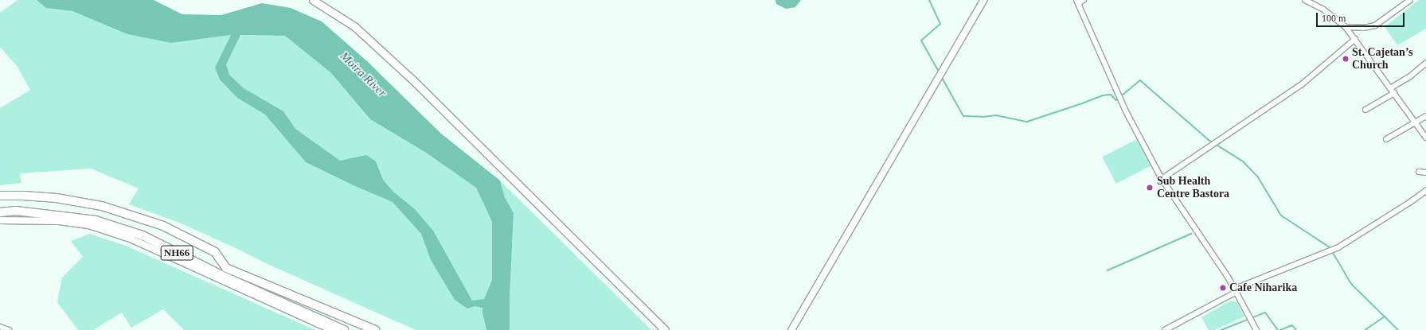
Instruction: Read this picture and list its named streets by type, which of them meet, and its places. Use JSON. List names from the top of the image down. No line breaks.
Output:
{"streets":{"highway":["NH66"]},"water":["Moira River"],"places":["St. Cajetan’s Church","Sub Health Centre Bastora","Cafe Niharika"],"scale_bar":"100 m"}
